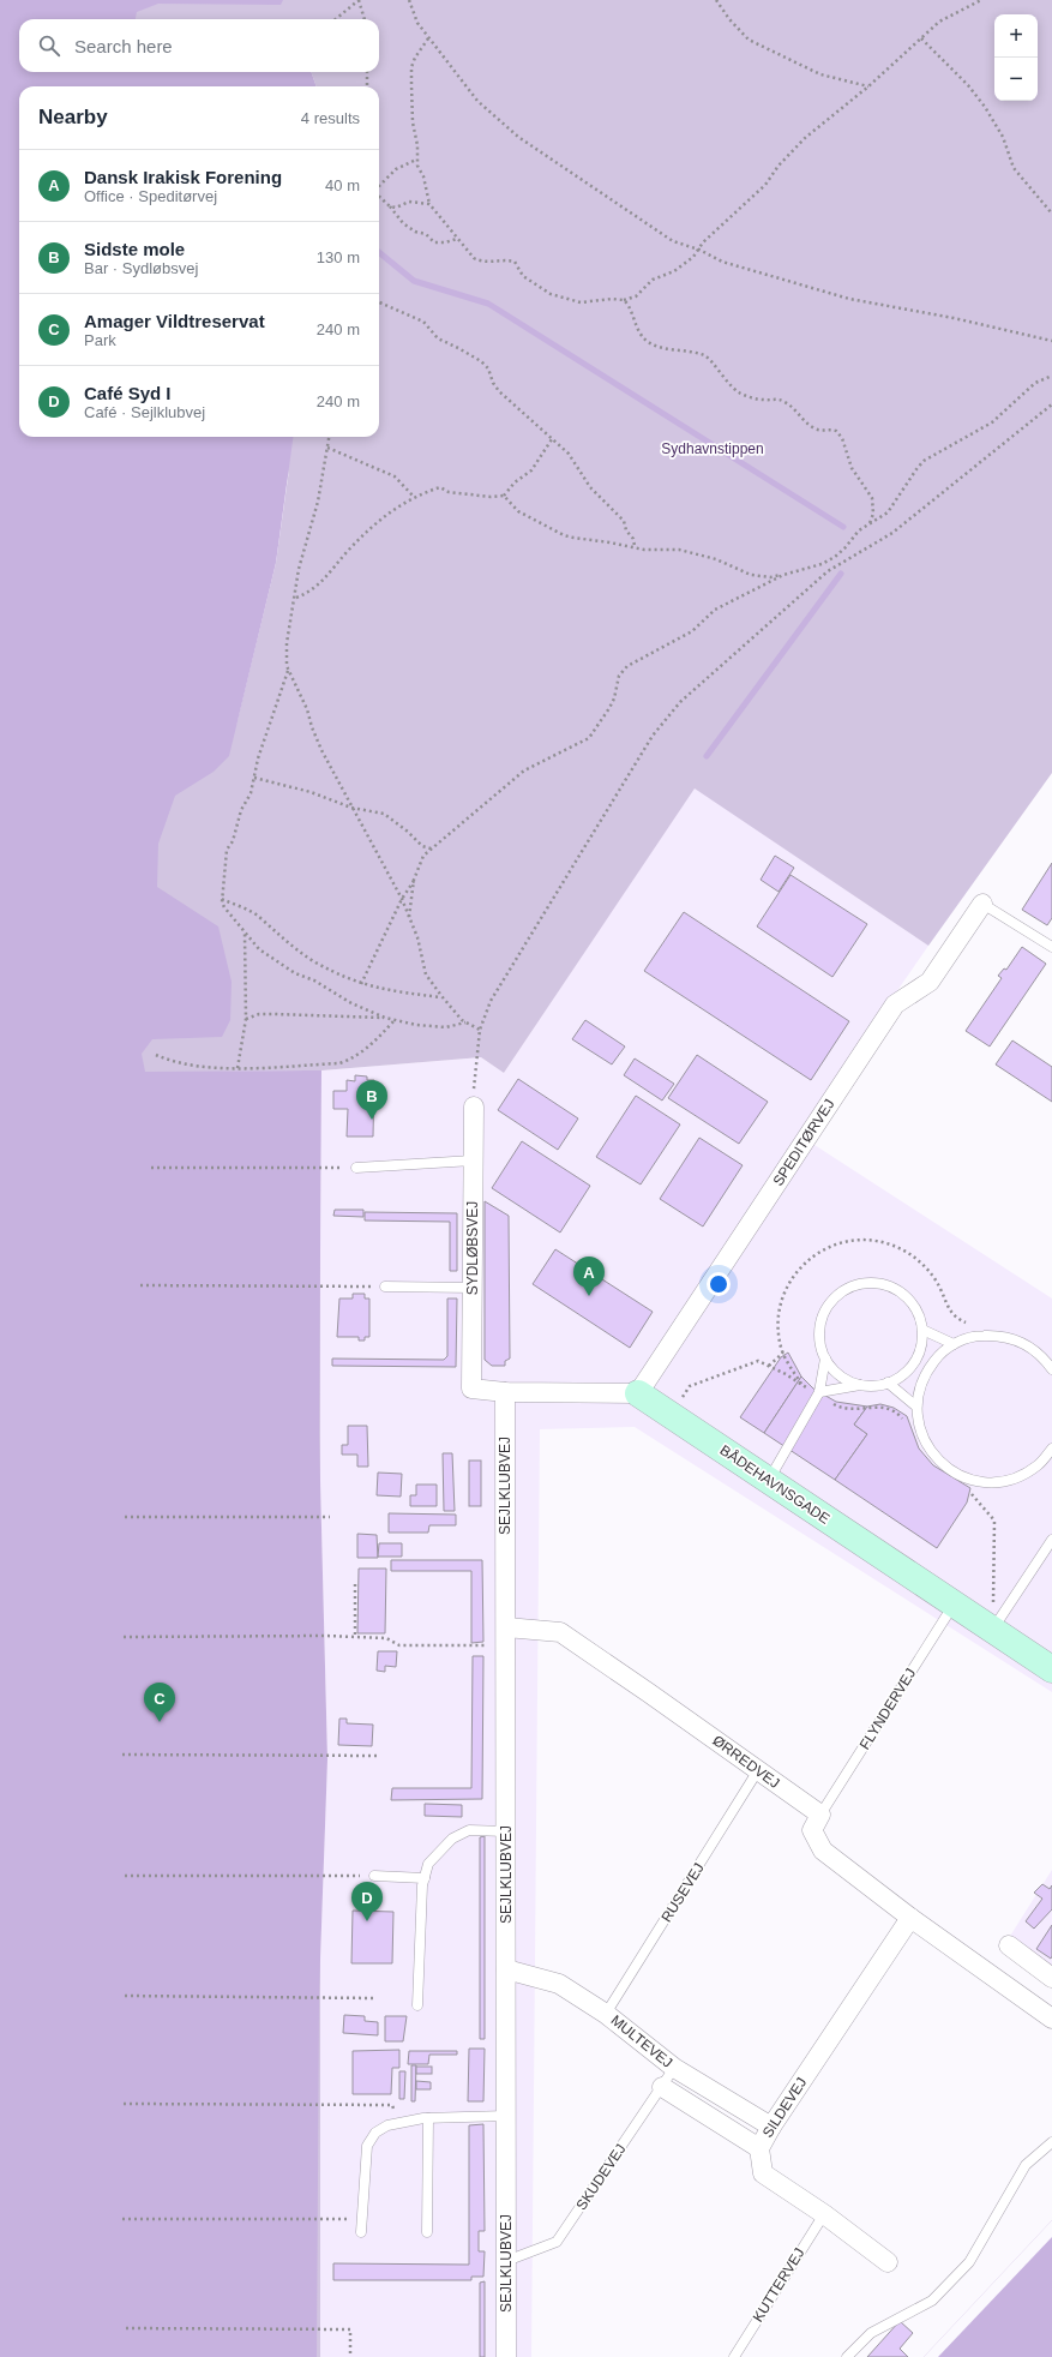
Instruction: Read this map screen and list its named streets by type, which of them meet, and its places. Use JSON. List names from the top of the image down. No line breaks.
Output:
{"streets":{"street":["SPEDITØRVEJ","SYDLØBSVEJ","BÅDEHAVNSGADE","SEJLKLUBVEJ","ØRREDVEJ","MULTEVEJ","SILDEVEJ"],"lane":["FLYNDERVEJ","RUSEVEJ","SKUDEVEJ","KUTTERVEJ"]},"crossings":[["SPEDITØRVEJ","BÅDEHAVNSGADE"],["SYDLØBSVEJ","SEJLKLUBVEJ"],["BÅDEHAVNSGADE","FLYNDERVEJ"],["SEJLKLUBVEJ","ØRREDVEJ"],["SEJLKLUBVEJ","MULTEVEJ"],["SEJLKLUBVEJ","SKUDEVEJ"],["FLYNDERVEJ","ØRREDVEJ"],["ØRREDVEJ","RUSEVEJ"],["RUSEVEJ","MULTEVEJ"],["MULTEVEJ","SILDEVEJ"],["MULTEVEJ","SKUDEVEJ"],["SILDEVEJ","KUTTERVEJ"]],"parks":["Sydhavnstippen"],"page":{"map_buttons":["+","−"],"search":"Search here","heading":["Nearby","4 results"],"list":[{"mark":"A","name":"Dansk Irakisk Forening","note":"Office · Speditørvej","value":"40 m"},{"mark":"B","name":"Sidste mole","note":"Bar · Sydløbsvej","value":"130 m"},{"mark":"C","name":"Amager Vildtreservat","note":"Park","value":"240 m"},{"mark":"D","name":"Café Syd I","note":"Café · Sejlklubvej","value":"240 m"}],"pins":["B","A","C","D"]}}
